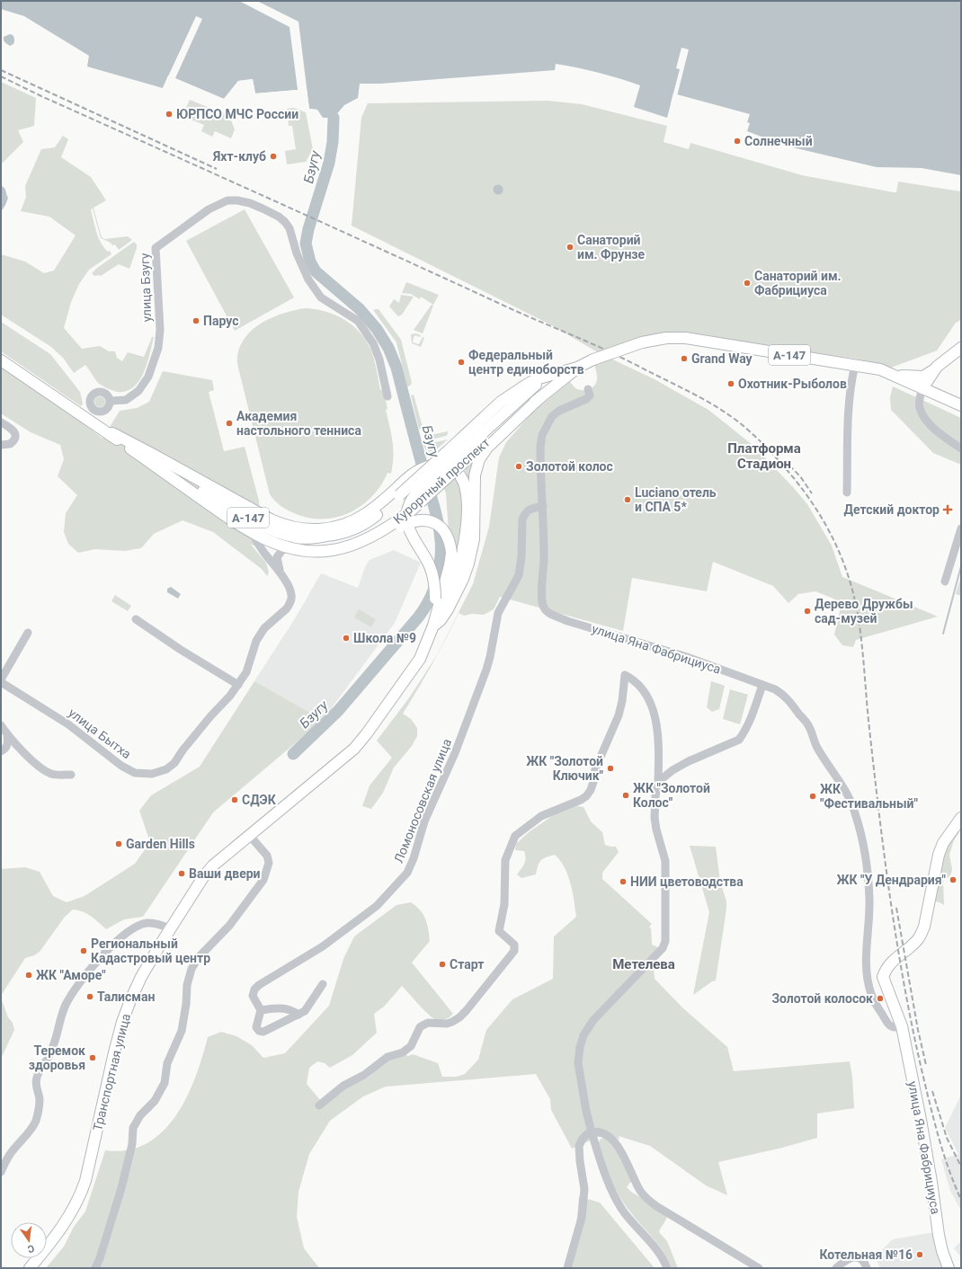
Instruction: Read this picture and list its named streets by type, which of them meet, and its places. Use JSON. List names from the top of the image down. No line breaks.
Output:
{"streets":{"main road":["А-147","Курортный проспект","улица Яна Фабрициуса","Транспортная улица"],"street":["улица Бзугу","улица Бытха","Ломоносовская улица"]},"crossings":[["А-147","Курортный проспект"],["А-147","Транспортная улица"],["Курортный проспект","улица Бытха"],["улица Яна Фабрициуса","Ломоносовская улица"]],"districts":["Платформа Стадион","Метелева"],"water":["Бзугу"],"places":{"other":["ЮРПСО МЧС России","Солнечный","Яхт-клуб","Санаторий им. Фрунзе","Санаторий им. Фабрициуса","Парус","Grand Way","Федеральный центр единоборств","Охотник-Рыболов","Академия настольного тенниса","Золотой колос","Luciano отель и СПА 5*","Дерево Дружбы сад-музей","Школа №9","ЖК \"Золотой Ключик\"","ЖК \"Золотой Колос\"","ЖК \"Фестивальный\"","СДЭК","Garden Hills","Ваши двери","ЖК \"У Дендрария\"","НИИ цветоводства","Региональный Кадастровый центр","Старт","ЖК \"Аморе\"","Талисман","Золотой колосок","Теремок здоровья","Котельная №16"],"health":["Детский доктор"]},"north":"bottom"}
